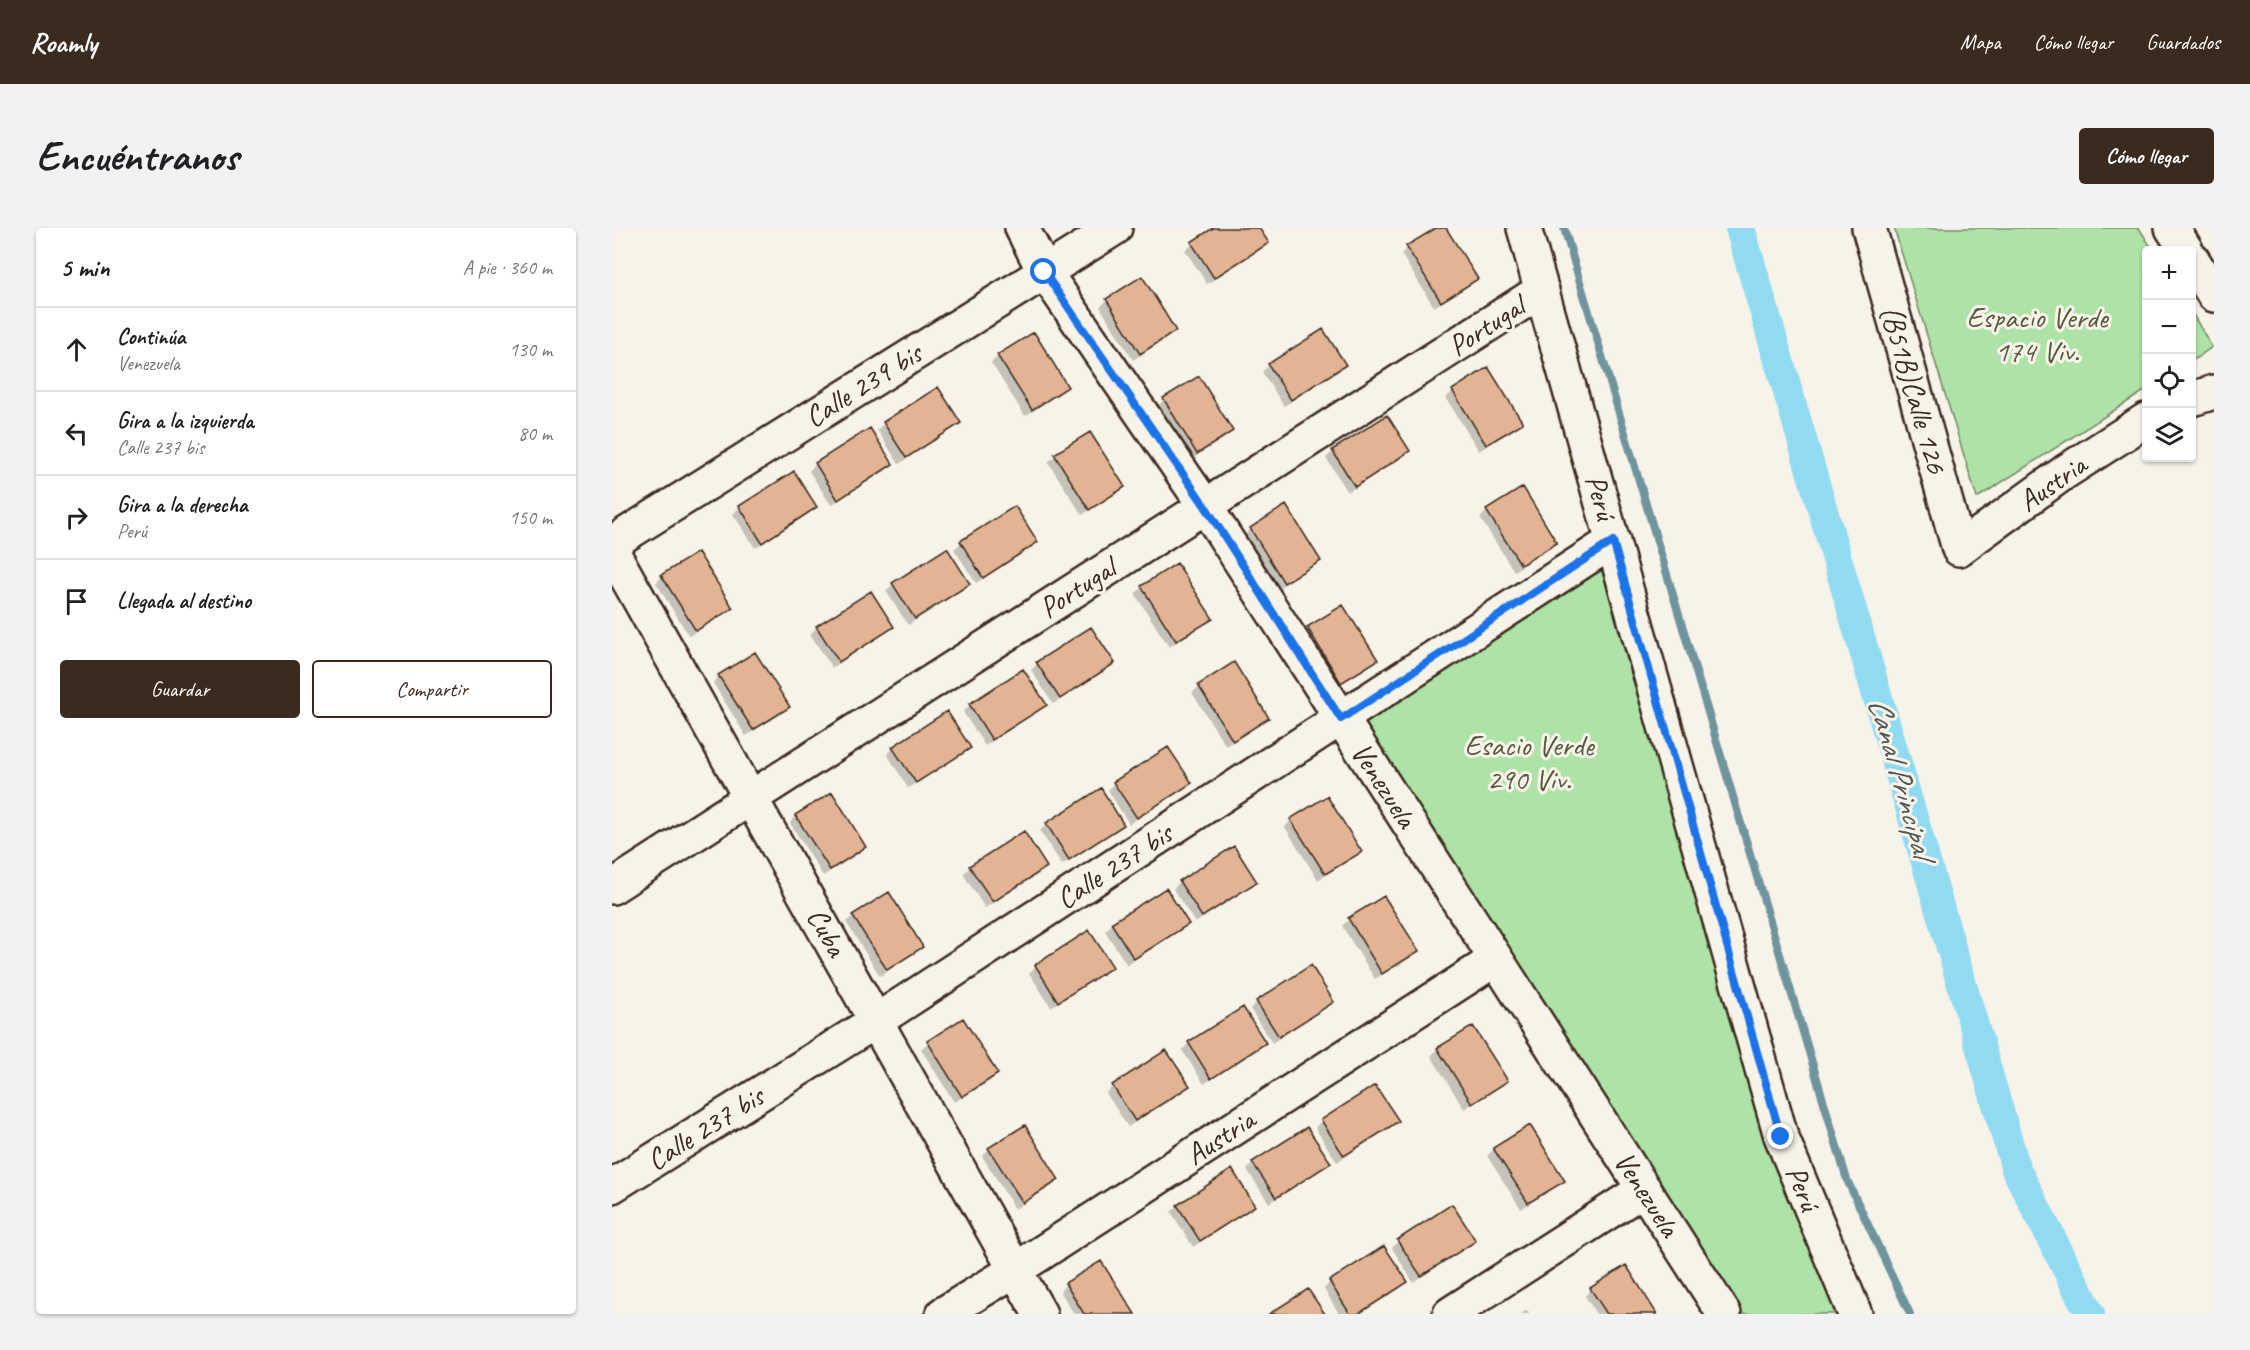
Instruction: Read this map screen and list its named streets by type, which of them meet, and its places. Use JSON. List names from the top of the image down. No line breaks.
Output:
{"streets":{"street":["Portugal","Calle 239 bis","(B51B)Calle 126","Austria","Perú","Venezuela","Calle 237 bis","Cuba"]},"crossings":[["Portugal","Perú"],["Portugal","Venezuela"],["Portugal","Cuba"],["Calle 239 bis","Venezuela"],["(B51B)Calle 126","Austria"],["Austria","Venezuela"],["Austria","Cuba"],["Perú","Calle 237 bis"],["Venezuela","Calle 237 bis"],["Calle 237 bis","Cuba"]],"water":["Canal Principal"],"parks":["Espacio Verde 174 Viv.","Esacio Verde 290 Viv."],"page":{"header":"Roamly","nav":["Mapa","Cómo llegar","Guardados"],"buttons":["Cómo llegar",["Guardar","Compartir"]],"title":"Encuéntranos","heading":["5 min","A pie · 360 m"],"map_buttons":["+","−"],"list":[["Continúa","Venezuela","130 m"],["Gira a la izquierda","Calle 237 bis","80 m"],["Gira a la derecha","Perú","150 m"],"Llegada al destino"]}}
